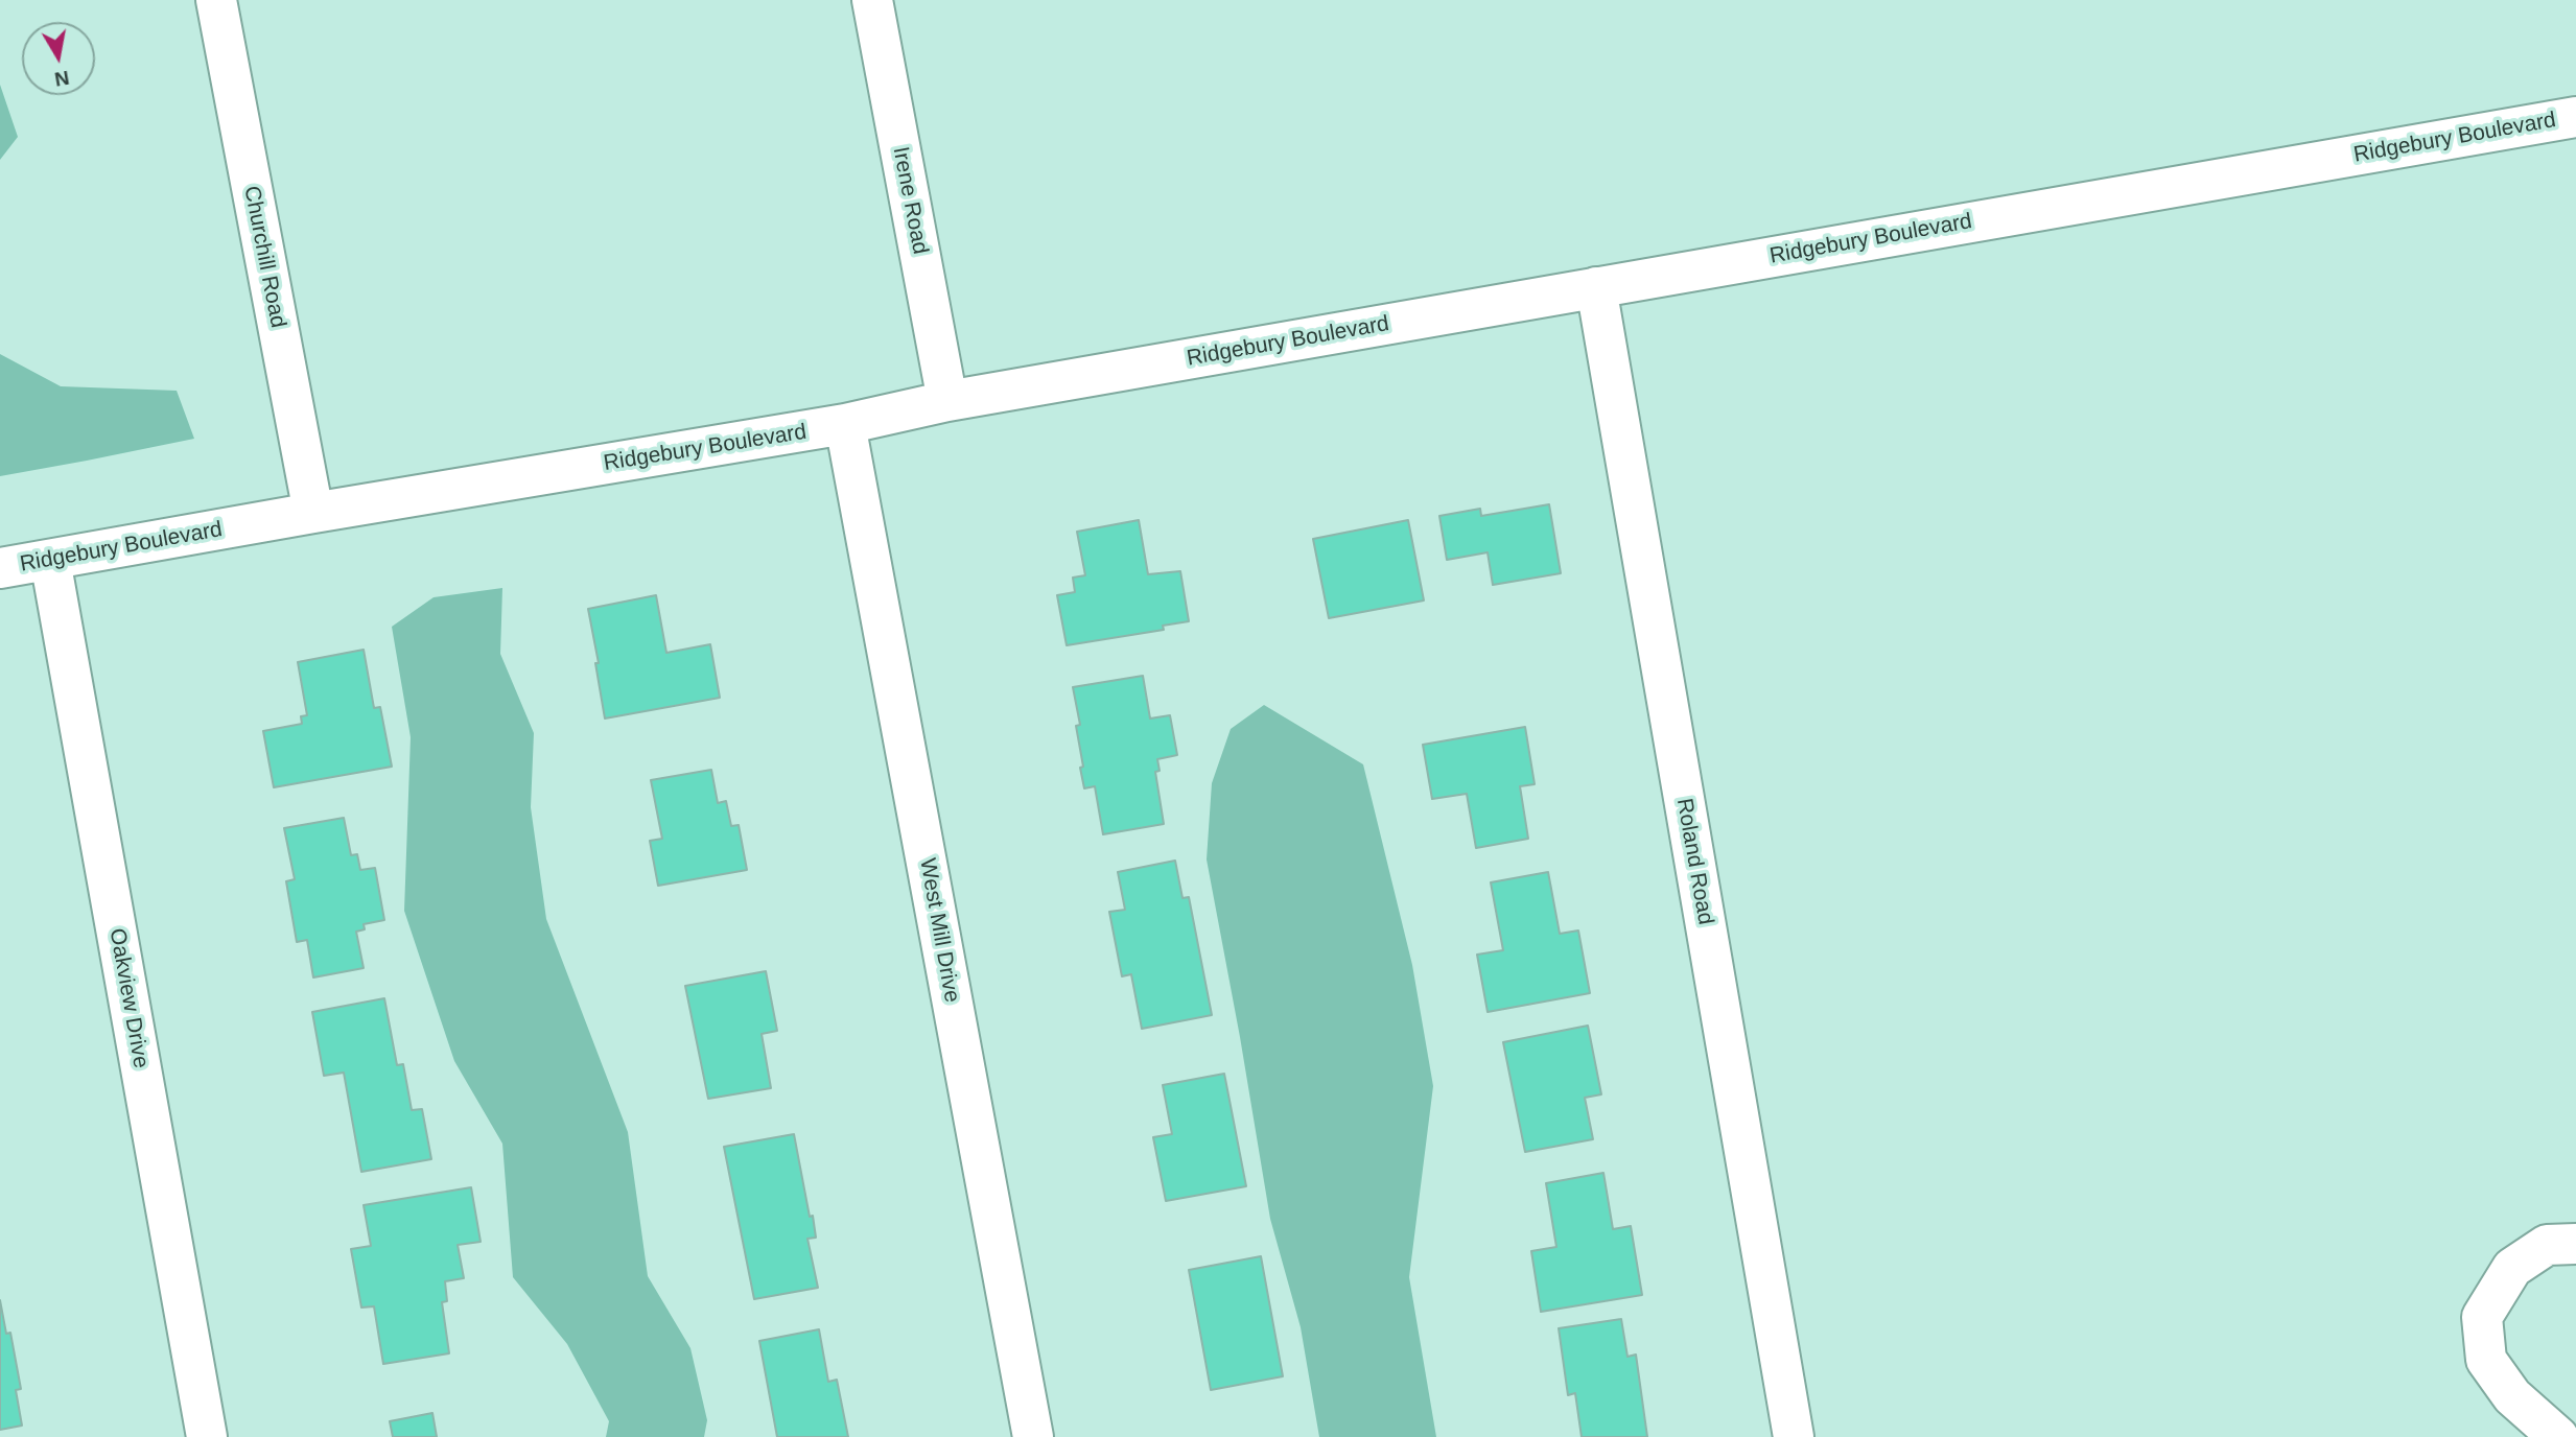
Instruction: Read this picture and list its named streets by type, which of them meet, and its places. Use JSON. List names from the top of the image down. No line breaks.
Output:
{"streets":{"street":["Ridgebury Boulevard","Irene Road","Churchill Road","Roland Road","West Mill Drive","Oakview Drive"]},"crossings":[["Ridgebury Boulevard","Irene Road"],["Ridgebury Boulevard","Churchill Road"],["Ridgebury Boulevard","Roland Road"],["Ridgebury Boulevard","West Mill Drive"],["Ridgebury Boulevard","Oakview Drive"]],"north":"bottom"}
